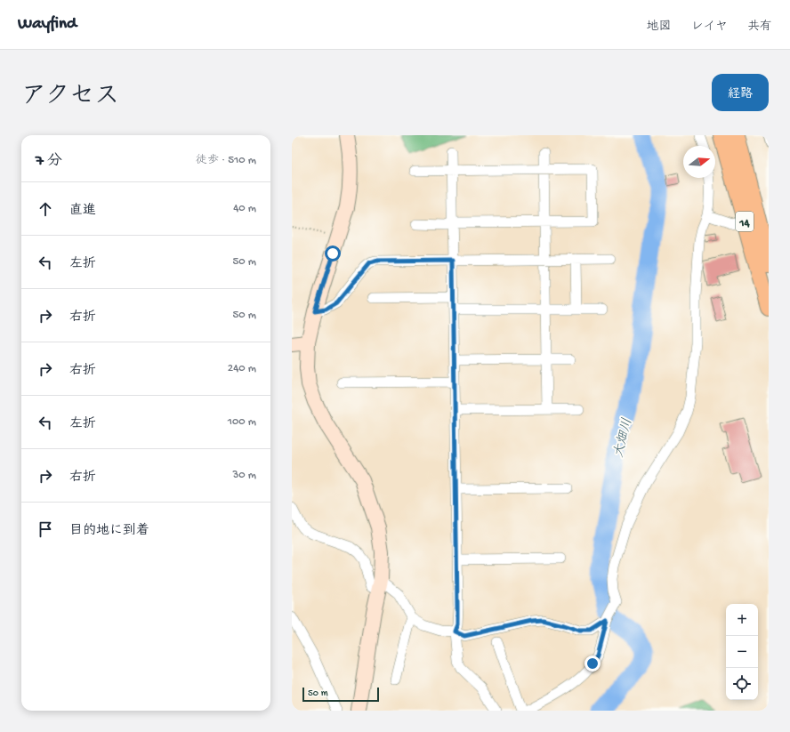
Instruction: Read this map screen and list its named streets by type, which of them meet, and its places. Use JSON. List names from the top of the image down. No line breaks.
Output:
{"streets":{"main road":["14"]},"water":["大畑川"],"scale_bar":"50 m","north":"right","page":{"header":"Wayfind","nav":["地図","レイヤ","共有"],"title":"アクセス","buttons":"経路","heading":["7 分","徒歩 · 510 m"],"list":[["直進","40 m"],["左折","50 m"],["右折","50 m"],["右折","240 m"],["左折","100 m"],["右折","30 m"],"目的地に到着"],"map_buttons":["+","−"],"scale":"50 m"}}
